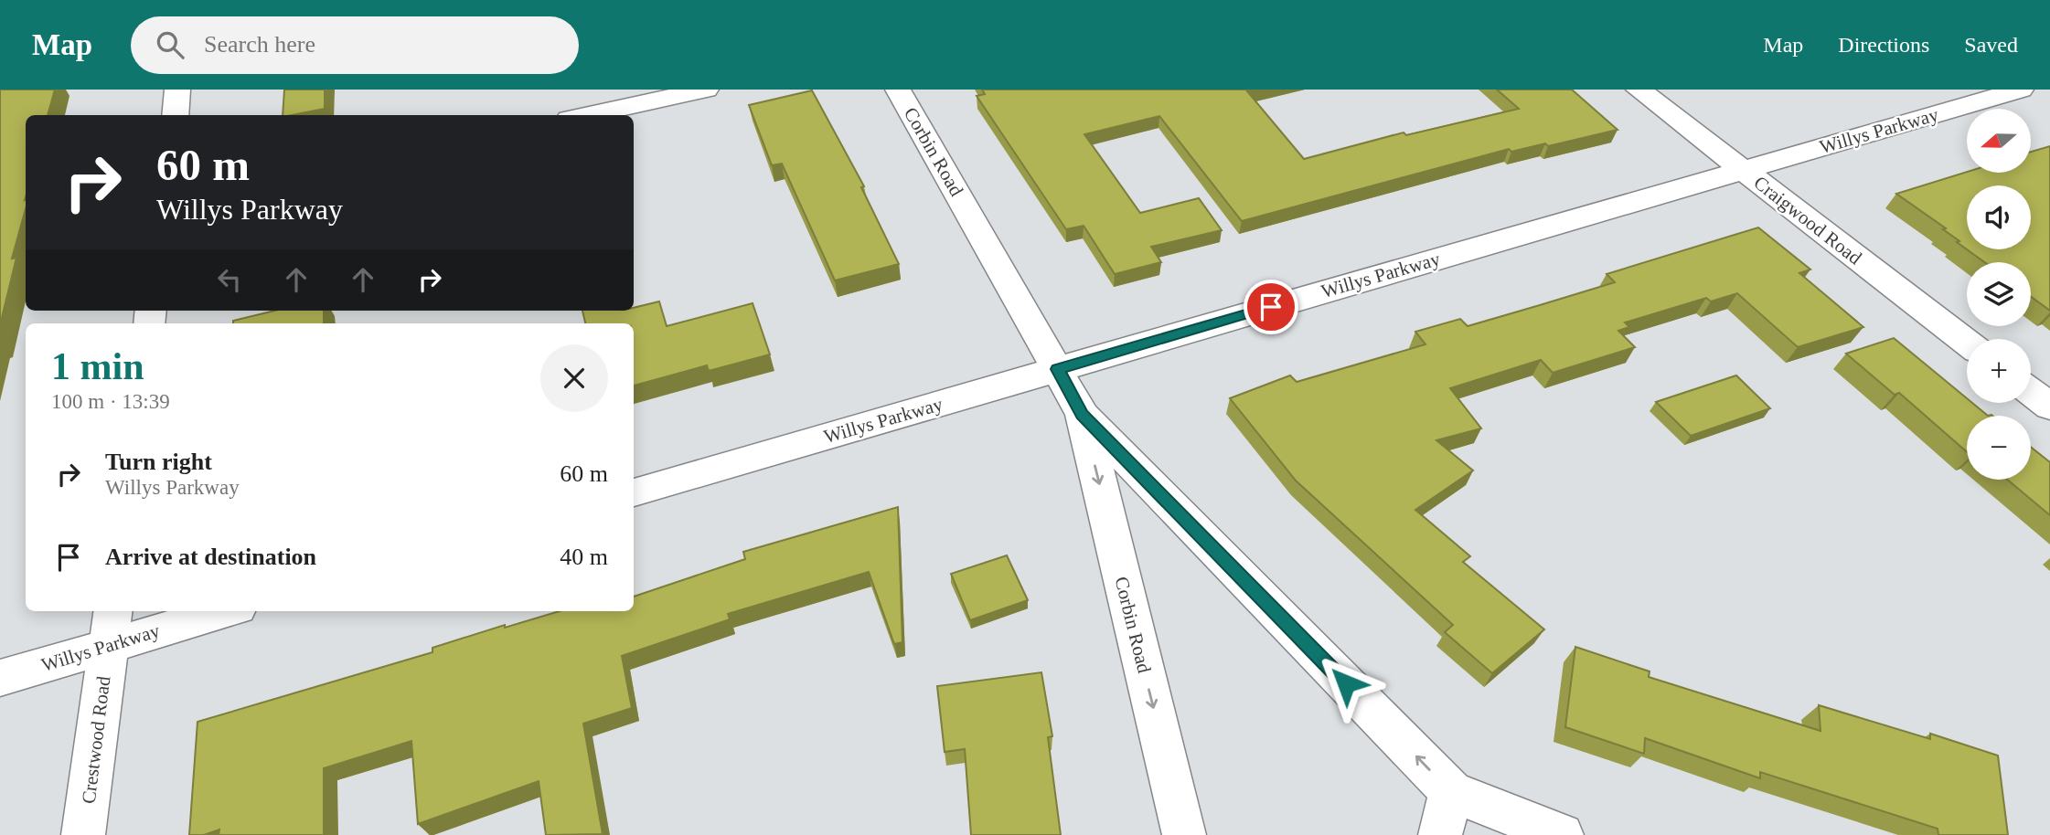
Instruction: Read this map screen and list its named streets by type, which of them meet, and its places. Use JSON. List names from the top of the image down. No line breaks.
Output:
{"streets":{"street":["Willys Parkway","Corbin Road","Craigwood Road","Crestwood Road"]},"crossings":[["Willys Parkway","Corbin Road"],["Willys Parkway","Craigwood Road"],["Willys Parkway","Crestwood Road"]],"north":"left","page":{"header":"Map","search":"Search here","nav":["Map","Directions","Saved"],"map_buttons":["+","−"],"turn":["60 m","Willys Parkway"],"heading":["1 min","100 m · 13:39"],"list":[{"name":"Turn right","note":"Willys Parkway","value":"60 m"},{"name":"Arrive at destination","value":"40 m"}]}}
